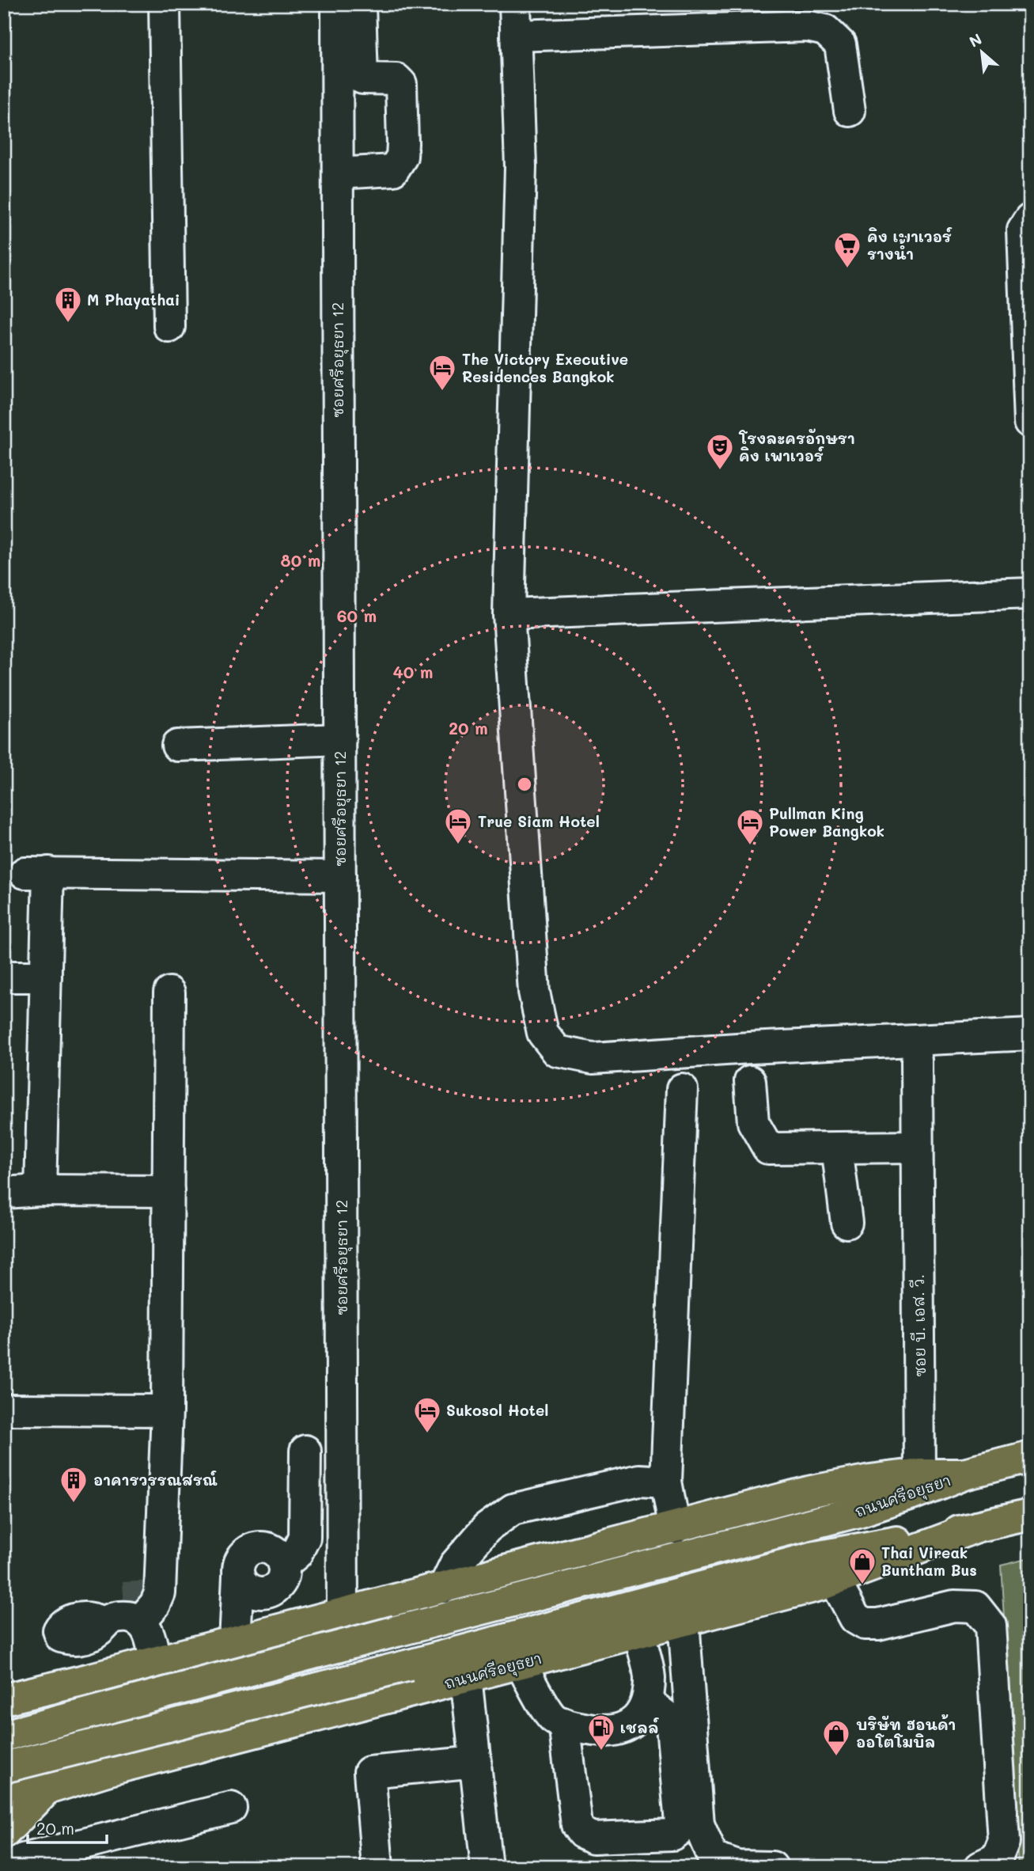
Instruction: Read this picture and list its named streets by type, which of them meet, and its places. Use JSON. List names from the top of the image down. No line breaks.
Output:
{"streets":{"main road":["ถนนศรีอยุธยา"],"street":["ซอยศรีอยุธยา 12","ซอย บี. เอส. วี."]},"crossings":[["ซอยศรีอยุธยา 12","ถนนศรีอยุธยา"],["ซอย บี. เอส. วี.","ถนนศรีอยุธยา"]],"places":{"supermarket":["คิง เพาเวอร์ รางน้ำ"],"building":["M Phayathai","อาคารวรรณสรณ์"],"hotel":["The Victory Executive Residences Bangkok","True Siam Hotel","Pullman King Power Bangkok","Sukosol Hotel"],"theatre":["โรงละครอักษรา คิง เพาเวอร์"],"shop":["Thai Vireak Buntham Bus","บริษัท ฮอนด้า ออโตโมบิล"],"fuel station":["เชลล์"]},"scale_bar":"20 m","north":"top left","rings":["80 m","60 m","40 m","20 m"]}
